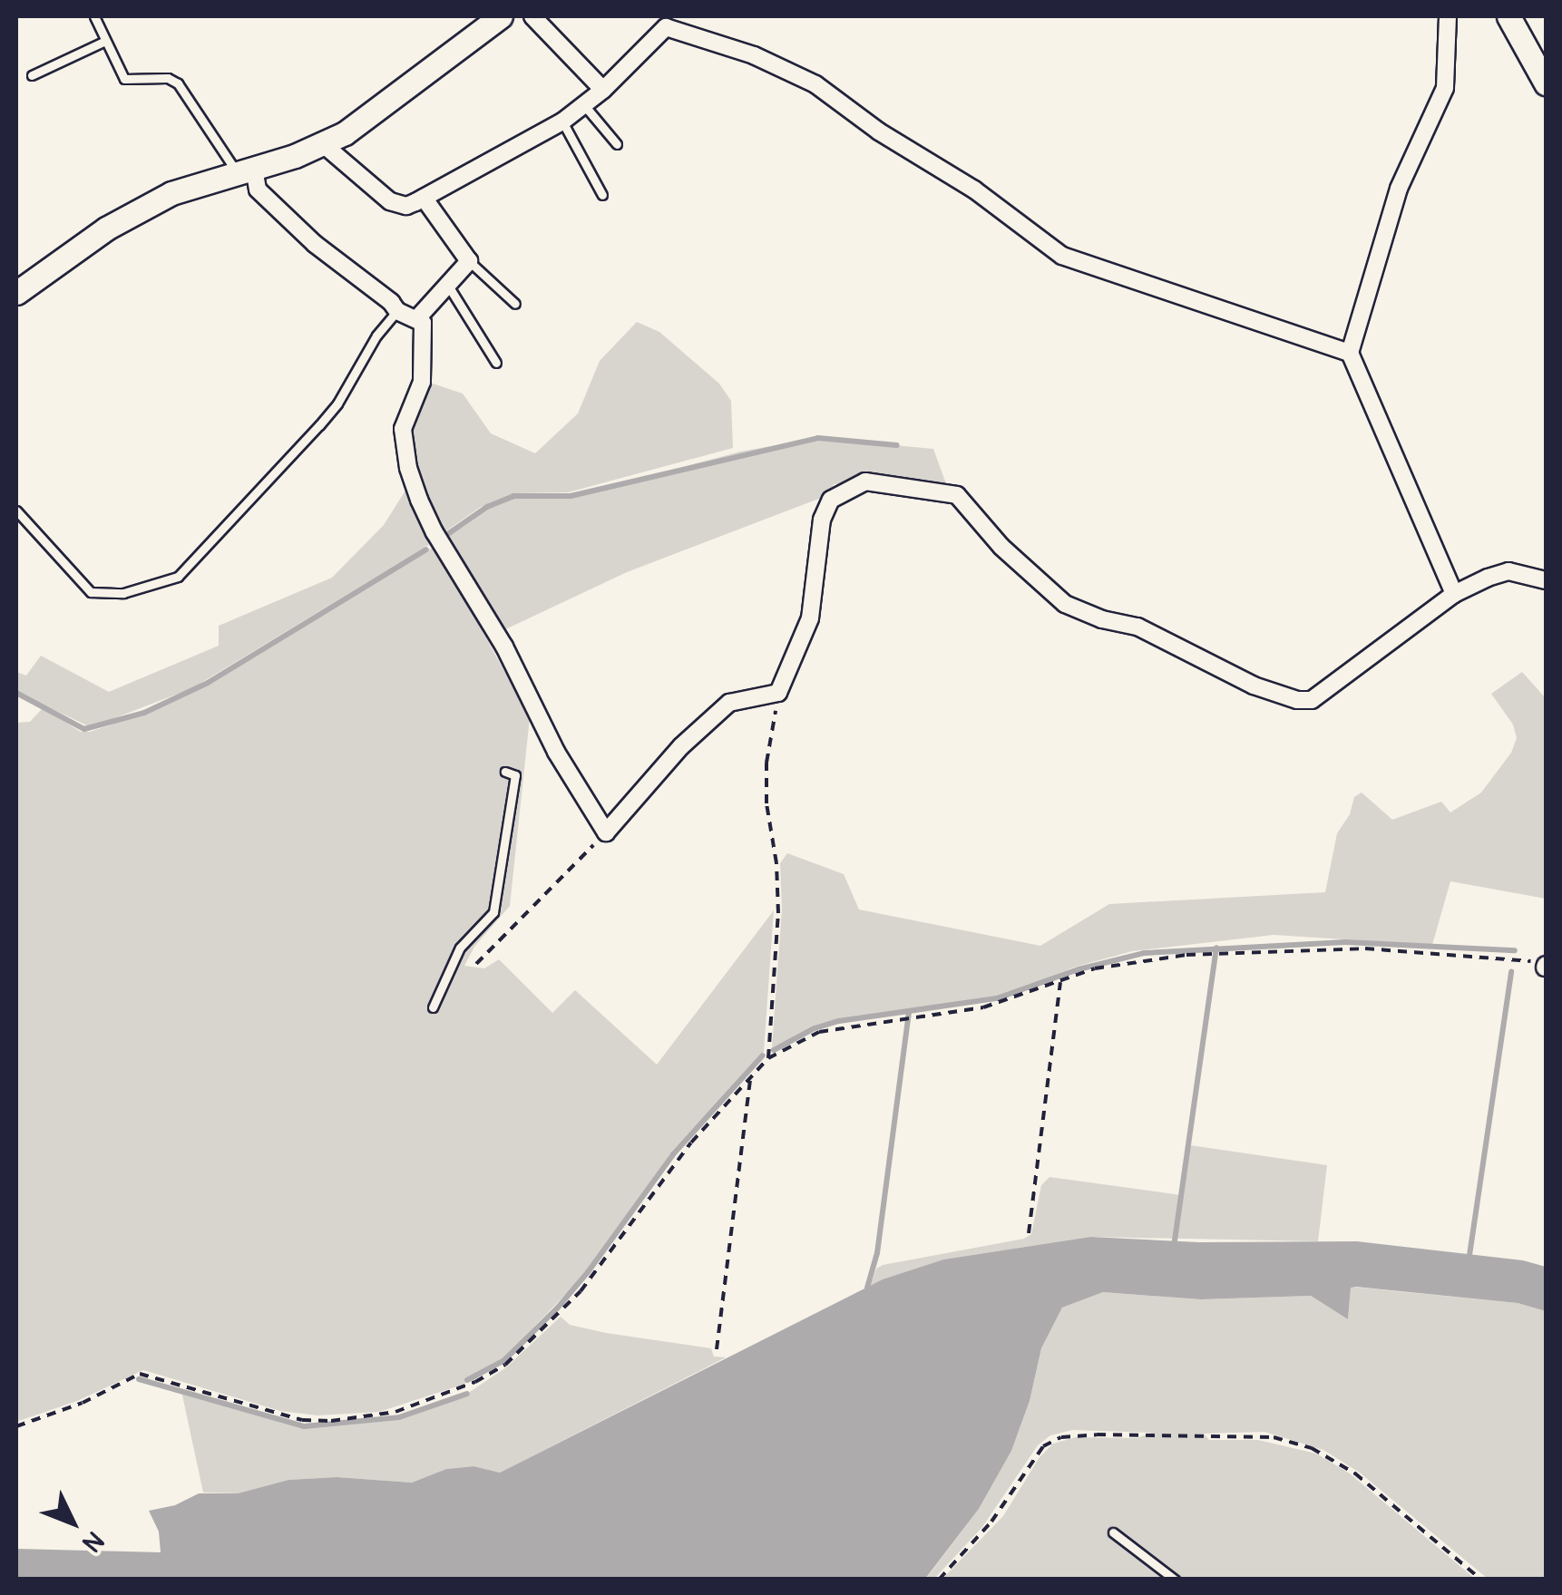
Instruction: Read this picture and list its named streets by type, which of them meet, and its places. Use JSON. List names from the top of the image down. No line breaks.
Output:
{"north":"bottom right"}
